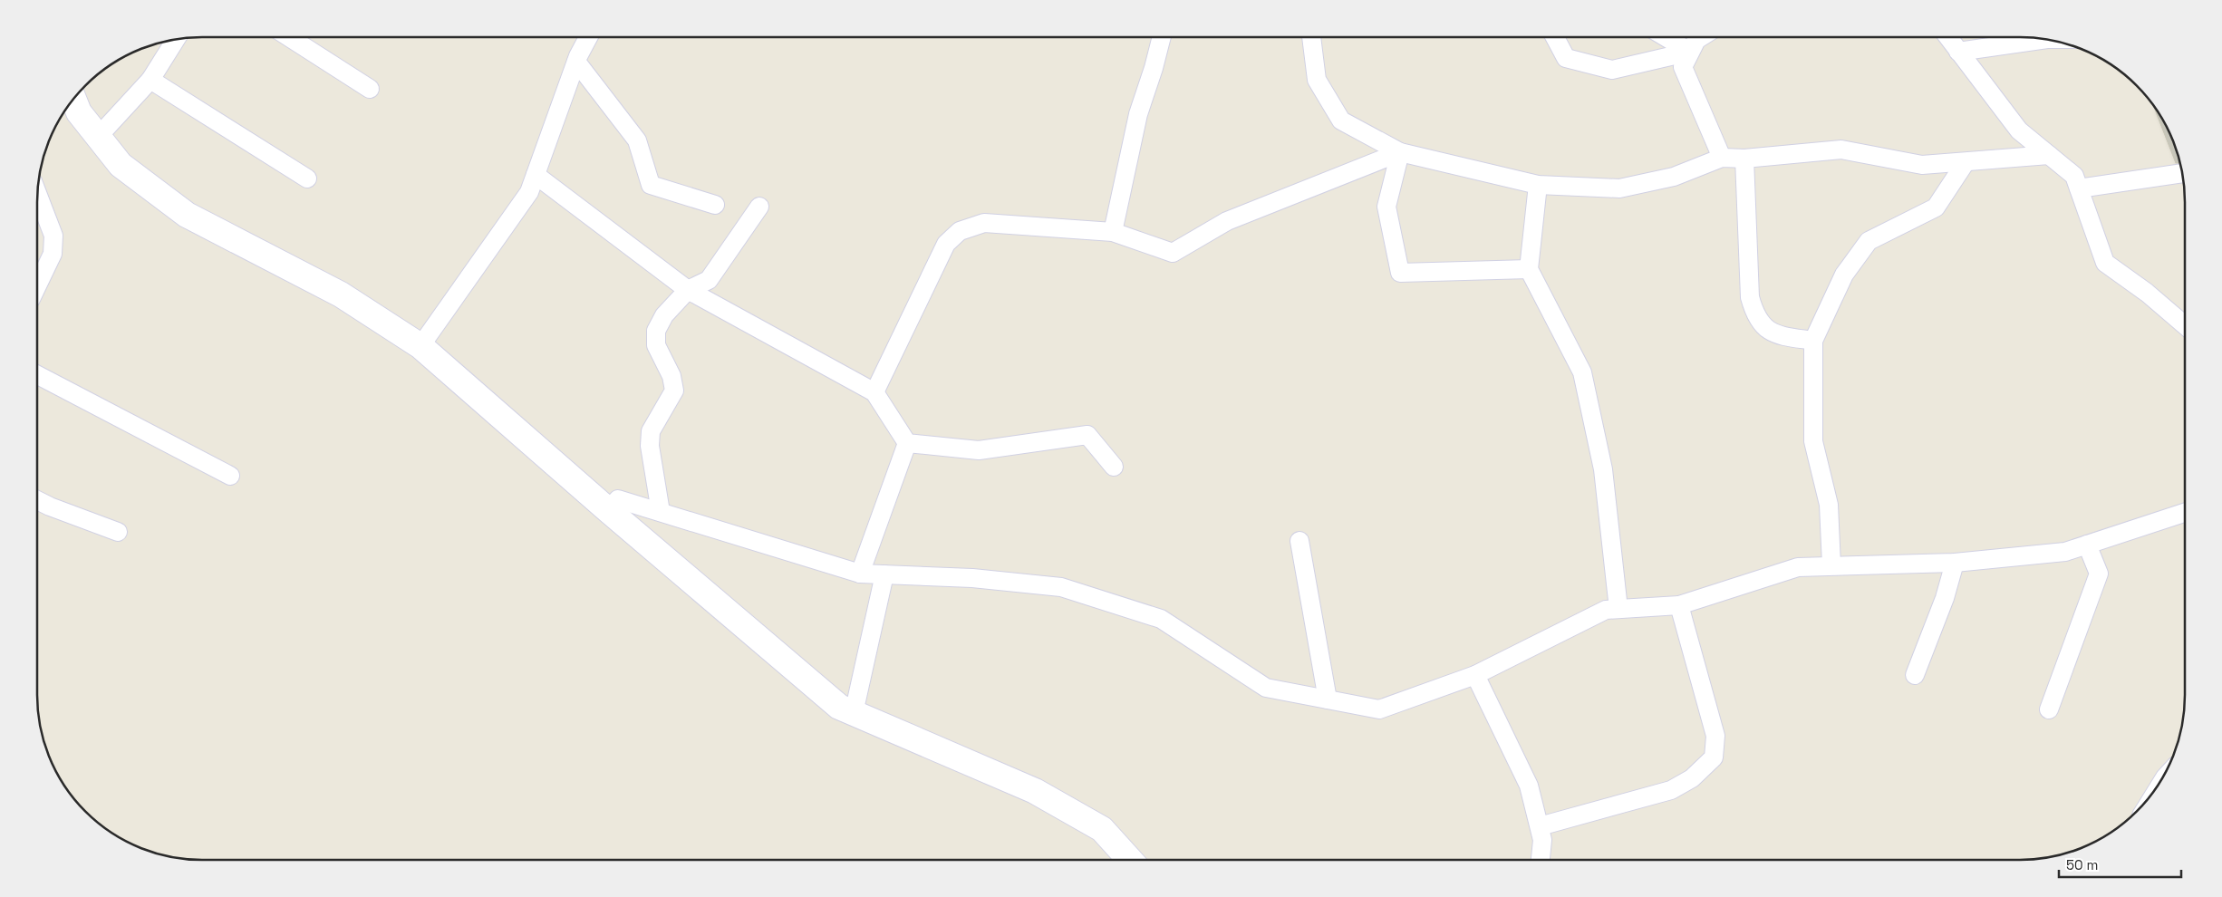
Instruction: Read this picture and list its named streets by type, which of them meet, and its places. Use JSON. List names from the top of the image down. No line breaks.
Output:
{"scale_bar":"50 m"}
